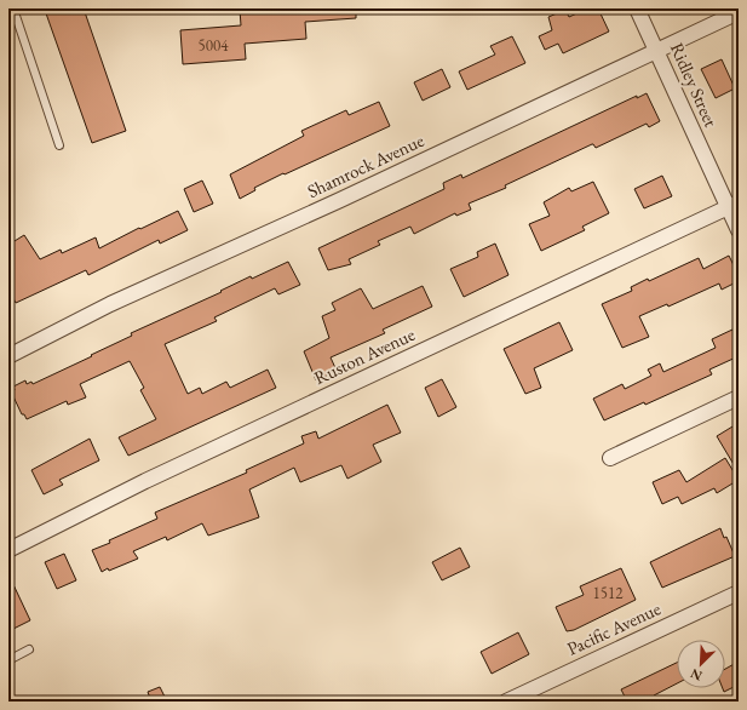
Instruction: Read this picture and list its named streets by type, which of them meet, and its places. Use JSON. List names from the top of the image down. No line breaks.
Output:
{"streets":{"street":["Ridley Street","Shamrock Avenue","Ruston Avenue","Pacific Avenue"]},"crossings":[["Ridley Street","Shamrock Avenue"],["Ridley Street","Ruston Avenue"]],"house_numbers":["5004","1512"],"north":"bottom left"}
